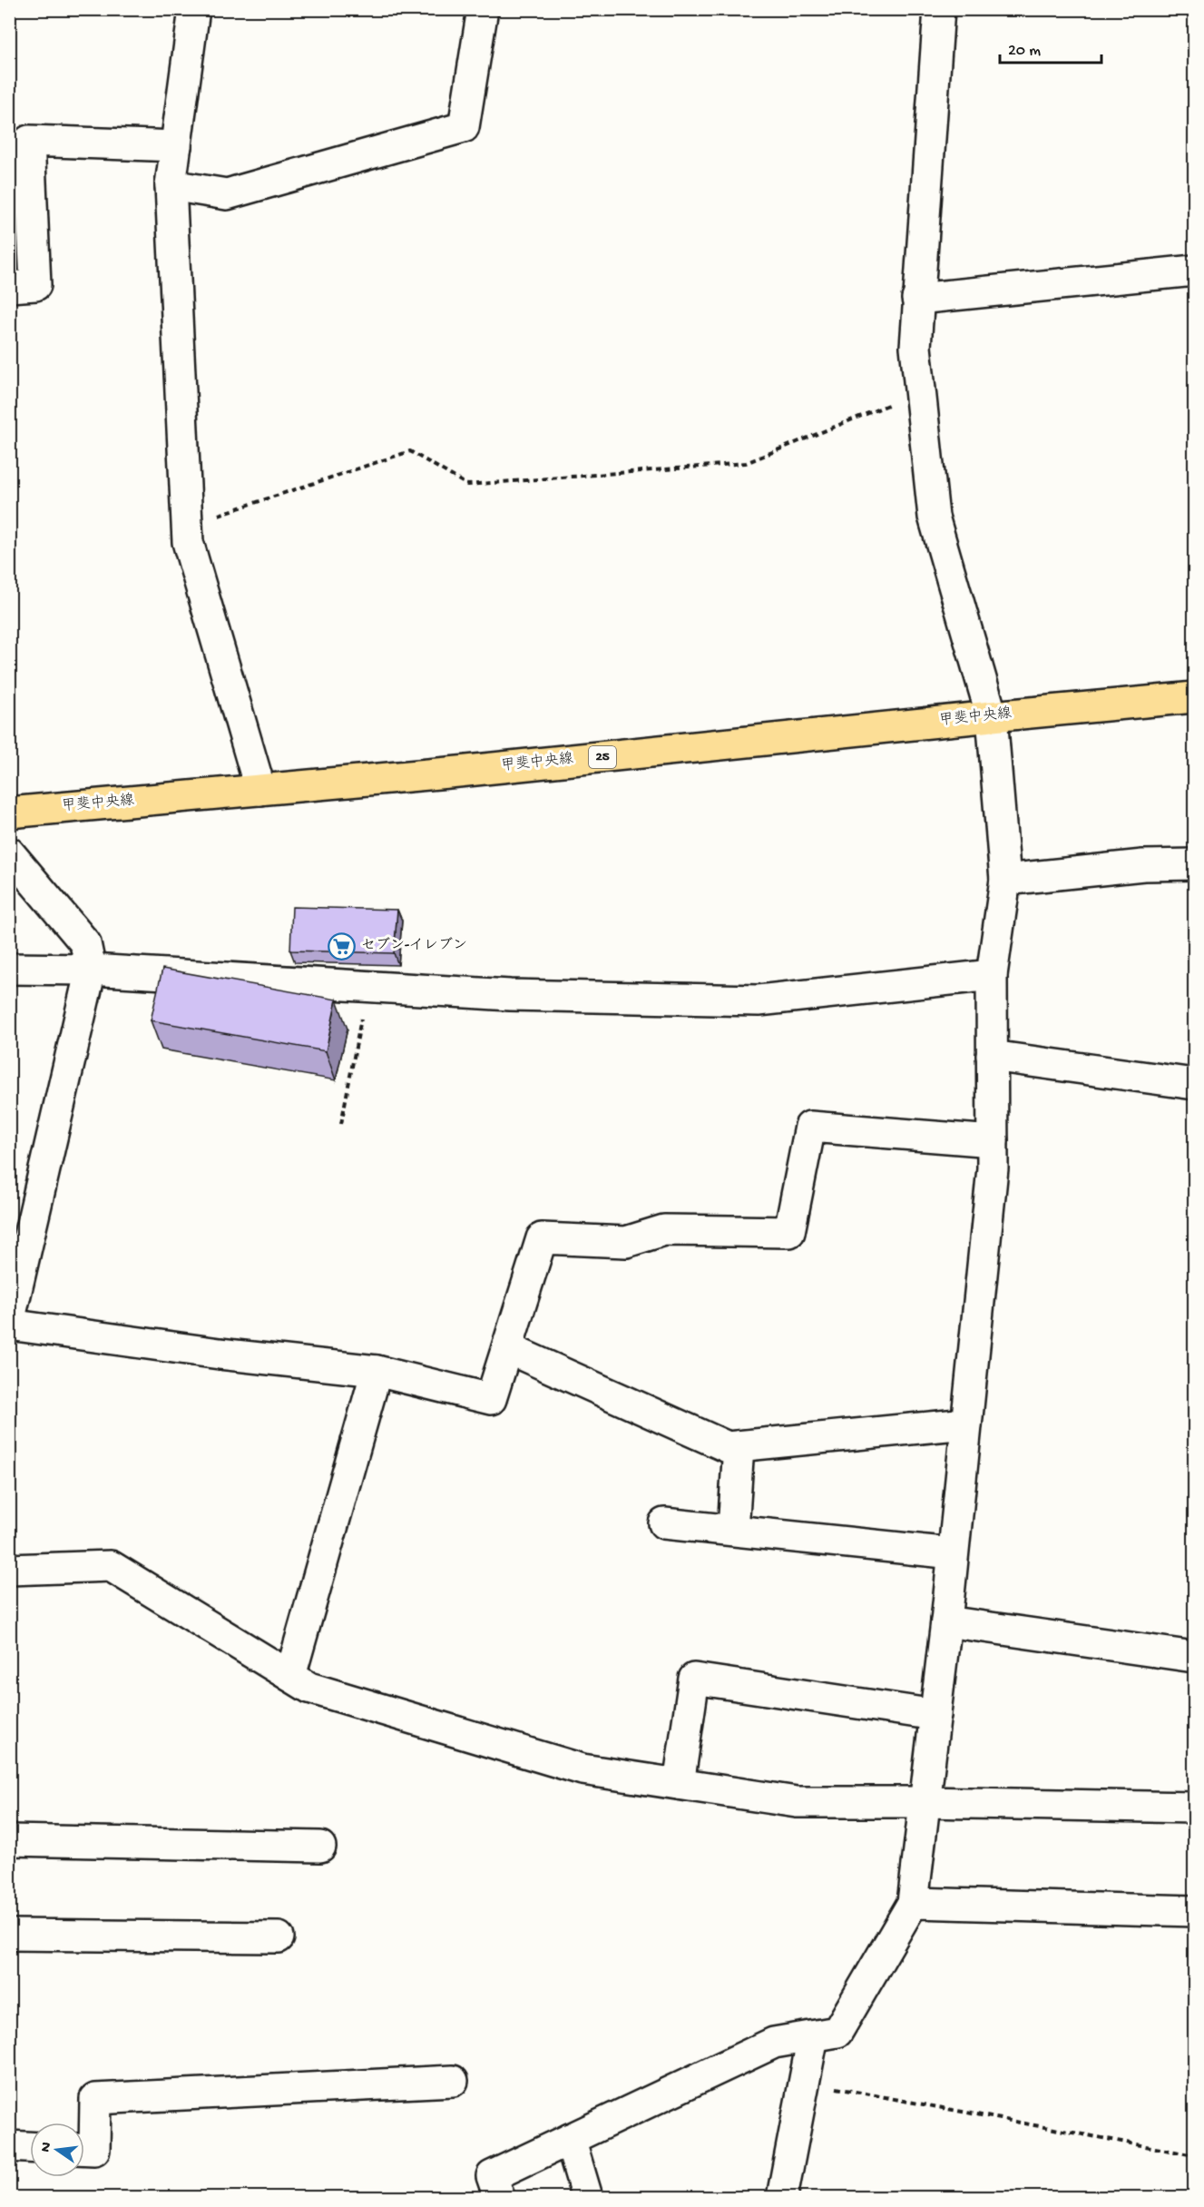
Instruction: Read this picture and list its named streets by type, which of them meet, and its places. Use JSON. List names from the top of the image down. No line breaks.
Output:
{"streets":{"main road":["甲斐中央線","25"]},"places":{"supermarket":["セブン-イレブン"]},"scale_bar":"20 m","north":"left"}
